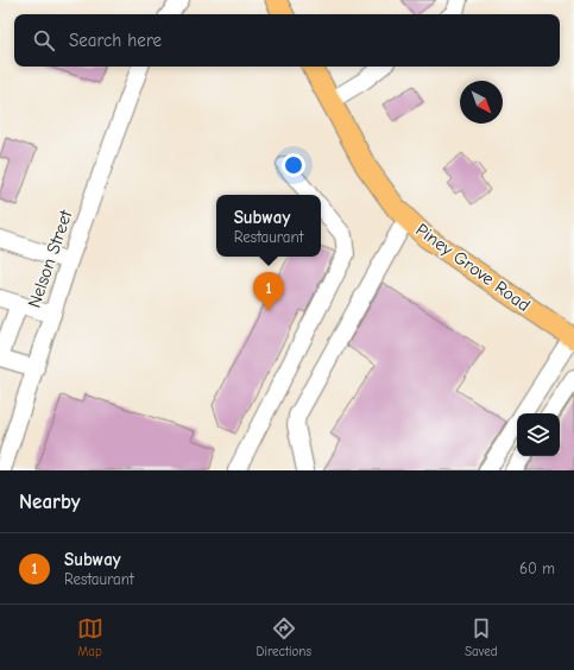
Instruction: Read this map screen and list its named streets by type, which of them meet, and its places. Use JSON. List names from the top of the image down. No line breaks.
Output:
{"streets":{"main road":["Piney Grove Road"],"street":["Nelson Street"]},"north":"bottom right","page":{"search":"Search here","popup":["Subway","Restaurant"],"pins":"1","heading":"Nearby","list":[{"mark":"1","name":"Subway","note":"Restaurant","value":"60 m"}],"nav":["Map","Directions","Saved"]}}
